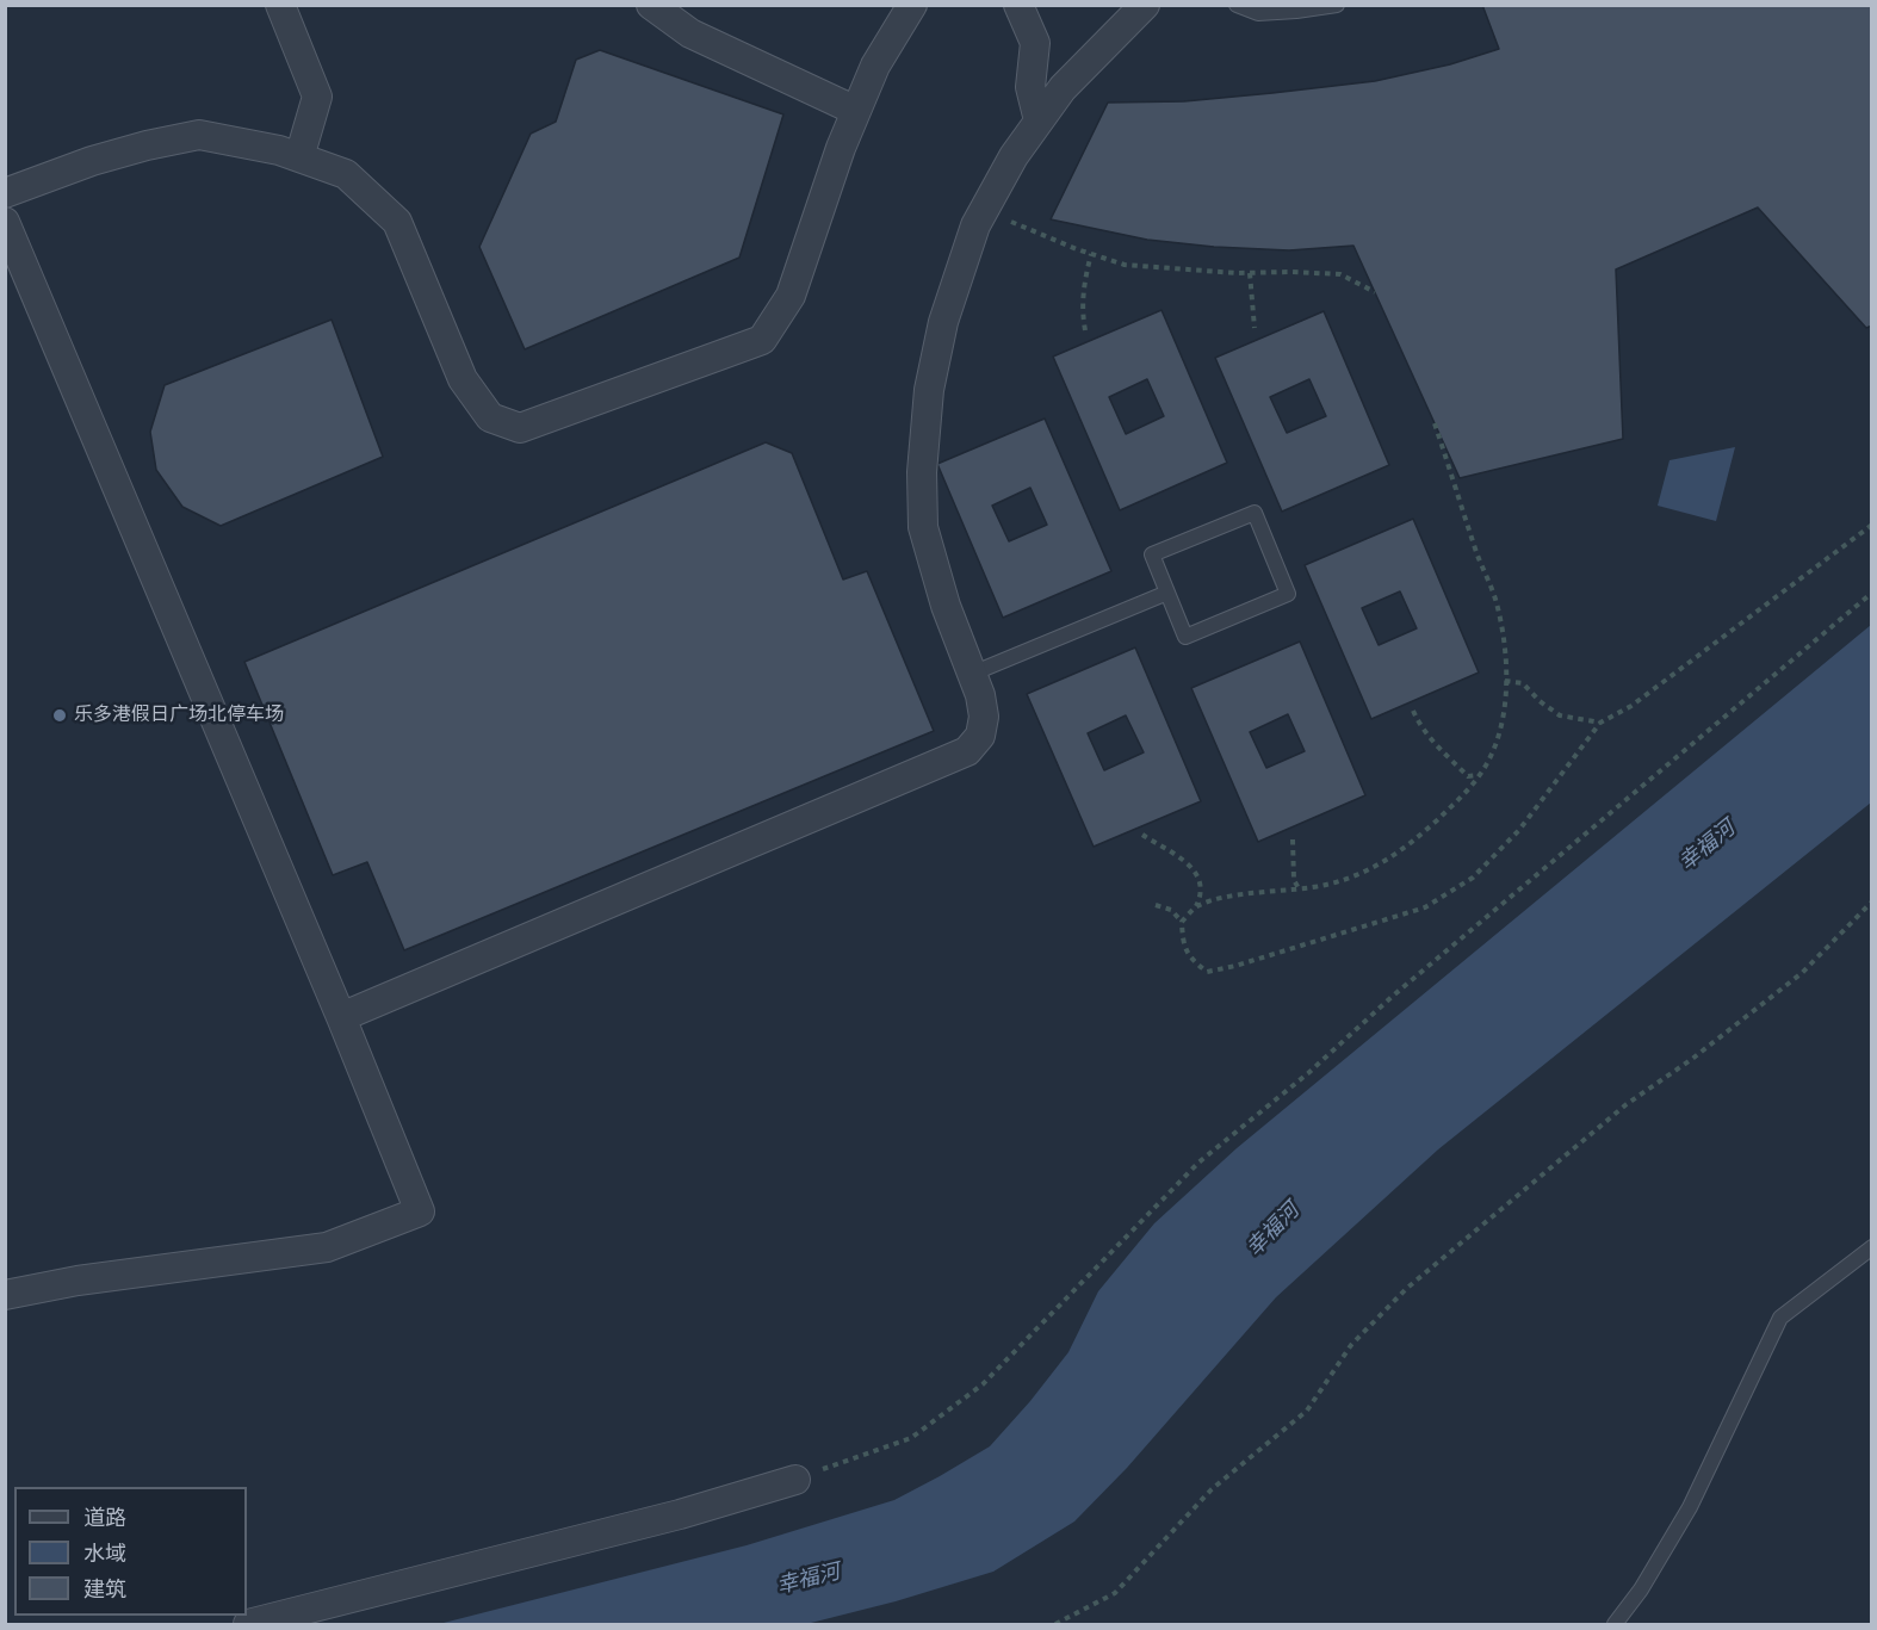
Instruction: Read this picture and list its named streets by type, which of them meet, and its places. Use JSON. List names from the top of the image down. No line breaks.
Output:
{"water":["幸福河"],"places":["乐多港假日广场北停车场"],"legend":["道路","水域","建筑"]}
